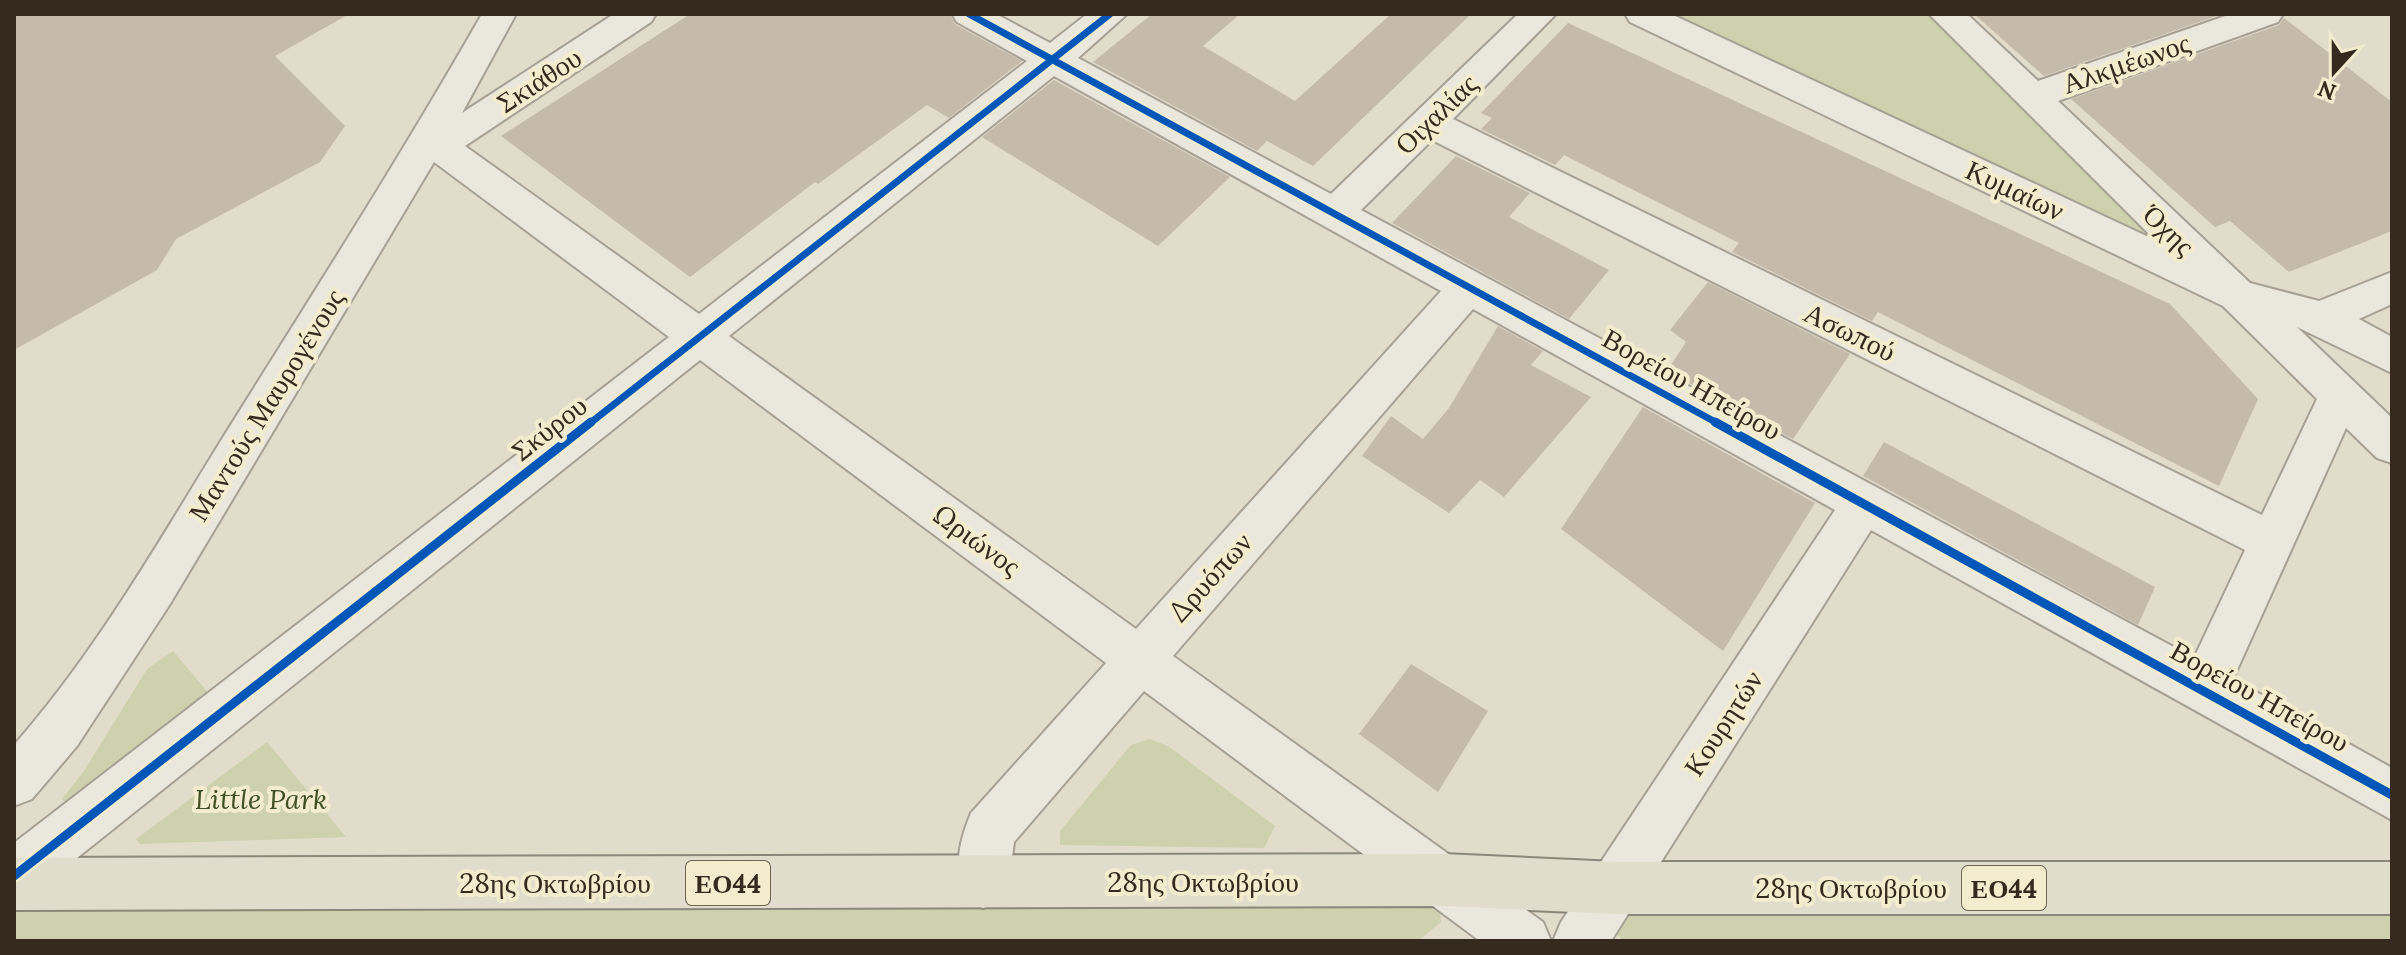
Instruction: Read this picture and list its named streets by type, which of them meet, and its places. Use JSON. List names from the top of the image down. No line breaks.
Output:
{"streets":{"main road":["28ης Οκτωβρίου","ΕΟ44"],"street":["Αλκμέωνος","Σκιάθου","Οιχαλίας","Κυμαίων","Όχης","Ασωπού","Βορείου Ηπείρου","Μαντούς Μαυρογένους","Σκύρου","Ωριώνος","Δρυόπων","Κουρητών"]},"crossings":[["Αλκμέωνος","Όχης"],["Σκιάθου","Μαντούς Μαυρογένους"],["Σκιάθου","Ωριώνος"],["Οιχαλίας","Ασωπού"],["Οιχαλίας","Βορείου Ηπείρου"],["Κυμαίων","Όχης"],["Βορείου Ηπείρου","Σκύρου"],["Βορείου Ηπείρου","Δρυόπων"],["Βορείου Ηπείρου","Κουρητών"],["Μαντούς Μαυρογένους","Ωριώνος"],["Σκύρου","Ωριώνος"],["Ωριώνος","Δρυόπων"],["Ωριώνος","28ης Οκτωβρίου"],["Δρυόπων","28ης Οκτωβρίου"],["Κουρητών","28ης Οκτωβρίου"]],"parks":["Little Park"],"north":"bottom"}
